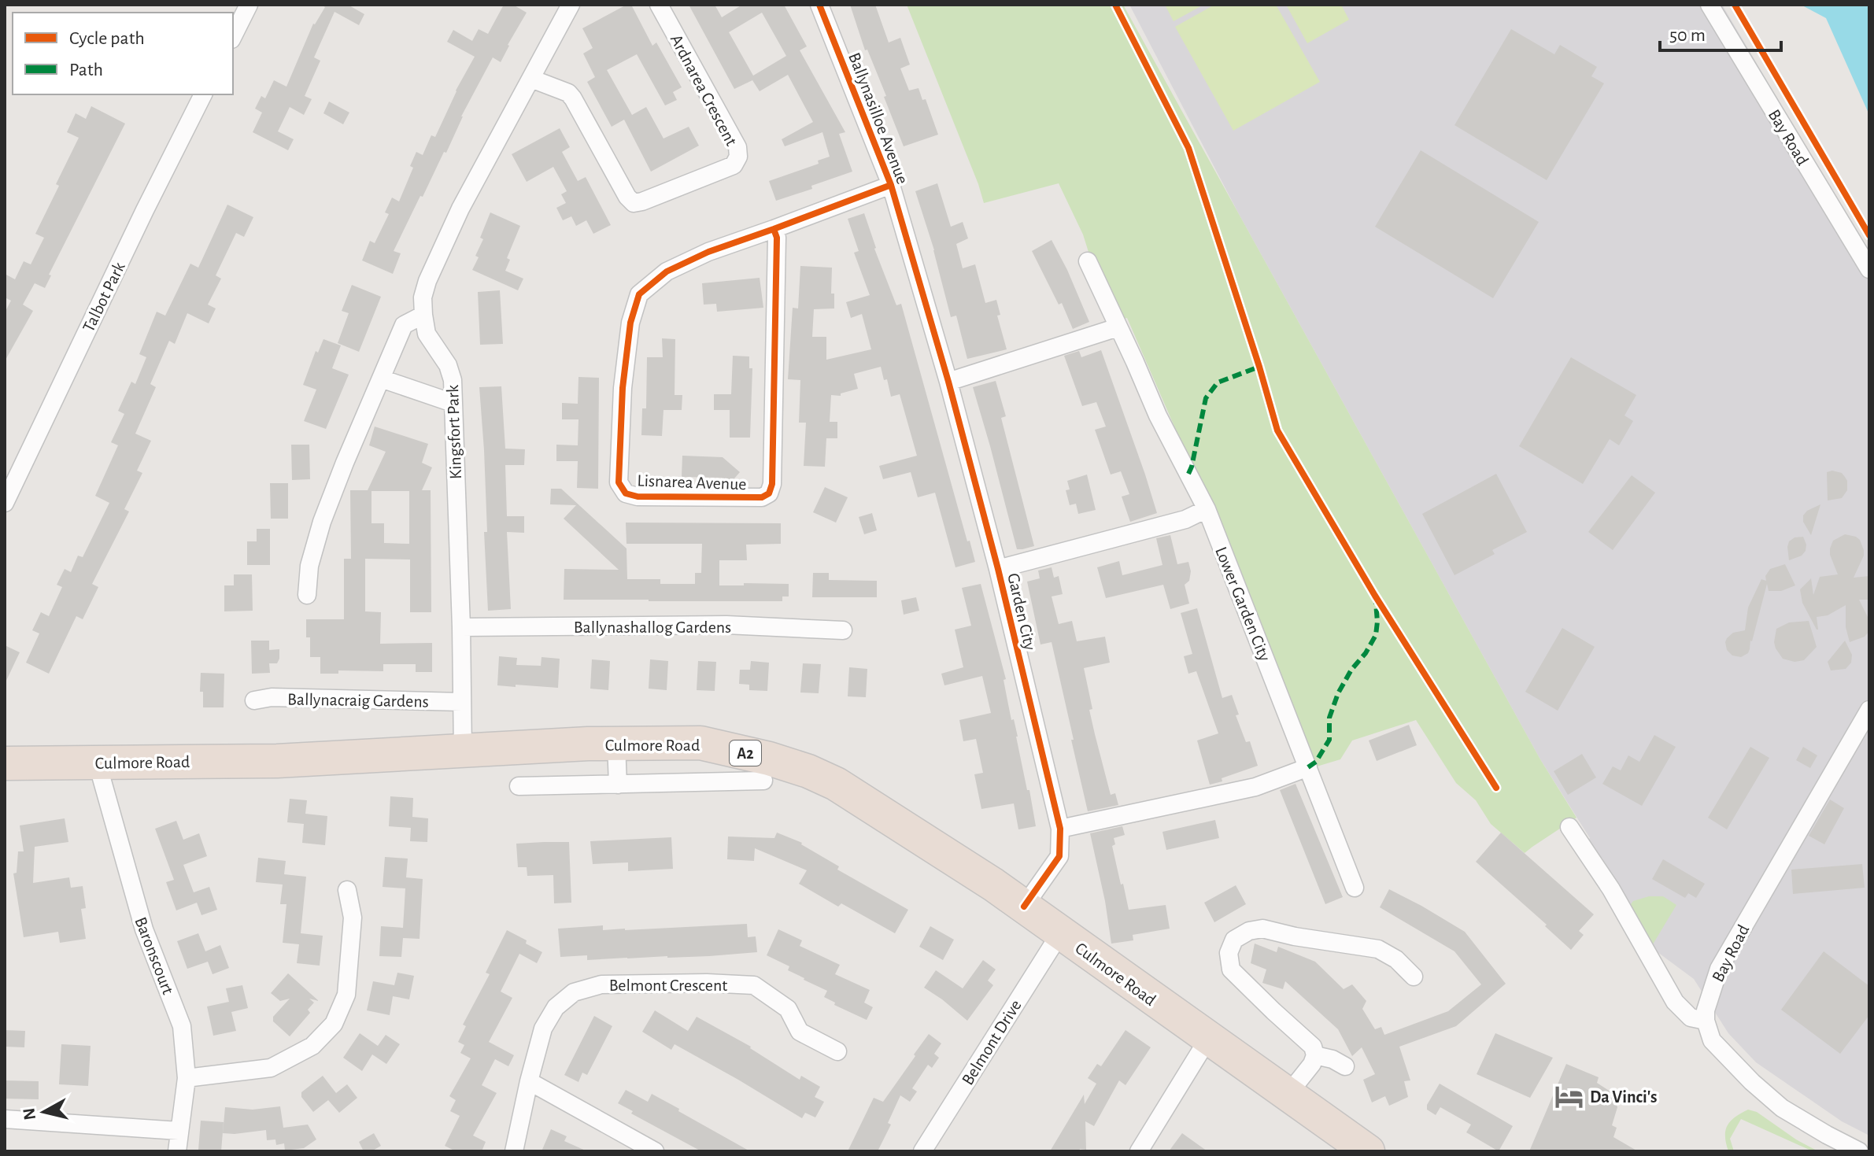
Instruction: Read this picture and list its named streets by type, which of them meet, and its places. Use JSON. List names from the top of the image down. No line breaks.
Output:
{"streets":{"highway":["Culmore Road","A2"],"street":["Ardnarea Crescent","Ballynasilloe Avenue","Bay Road","Talbot Park","Kingsfort Park","Lisnarea Avenue","Lower Garden City","Garden City","Ballynashallog Gardens","Ballynacraig Gardens","Baronscourt","Belmont Crescent","Belmont Drive"]},"crossings":[["Ardnarea Crescent","Kingsfort Park"],["Ballynasilloe Avenue","Lisnarea Avenue"],["Ballynasilloe Avenue","Garden City"],["Kingsfort Park","Ballynashallog Gardens"],["Kingsfort Park","Ballynacraig Gardens"],["Kingsfort Park","Culmore Road"],["Garden City","Culmore Road"],["Culmore Road","Baronscourt"],["Culmore Road","Belmont Drive"]],"places":{"hotel":["Da Vinci's"]},"legend":["Cycle path","Path"],"scale_bar":"50 m","north":"left"}
